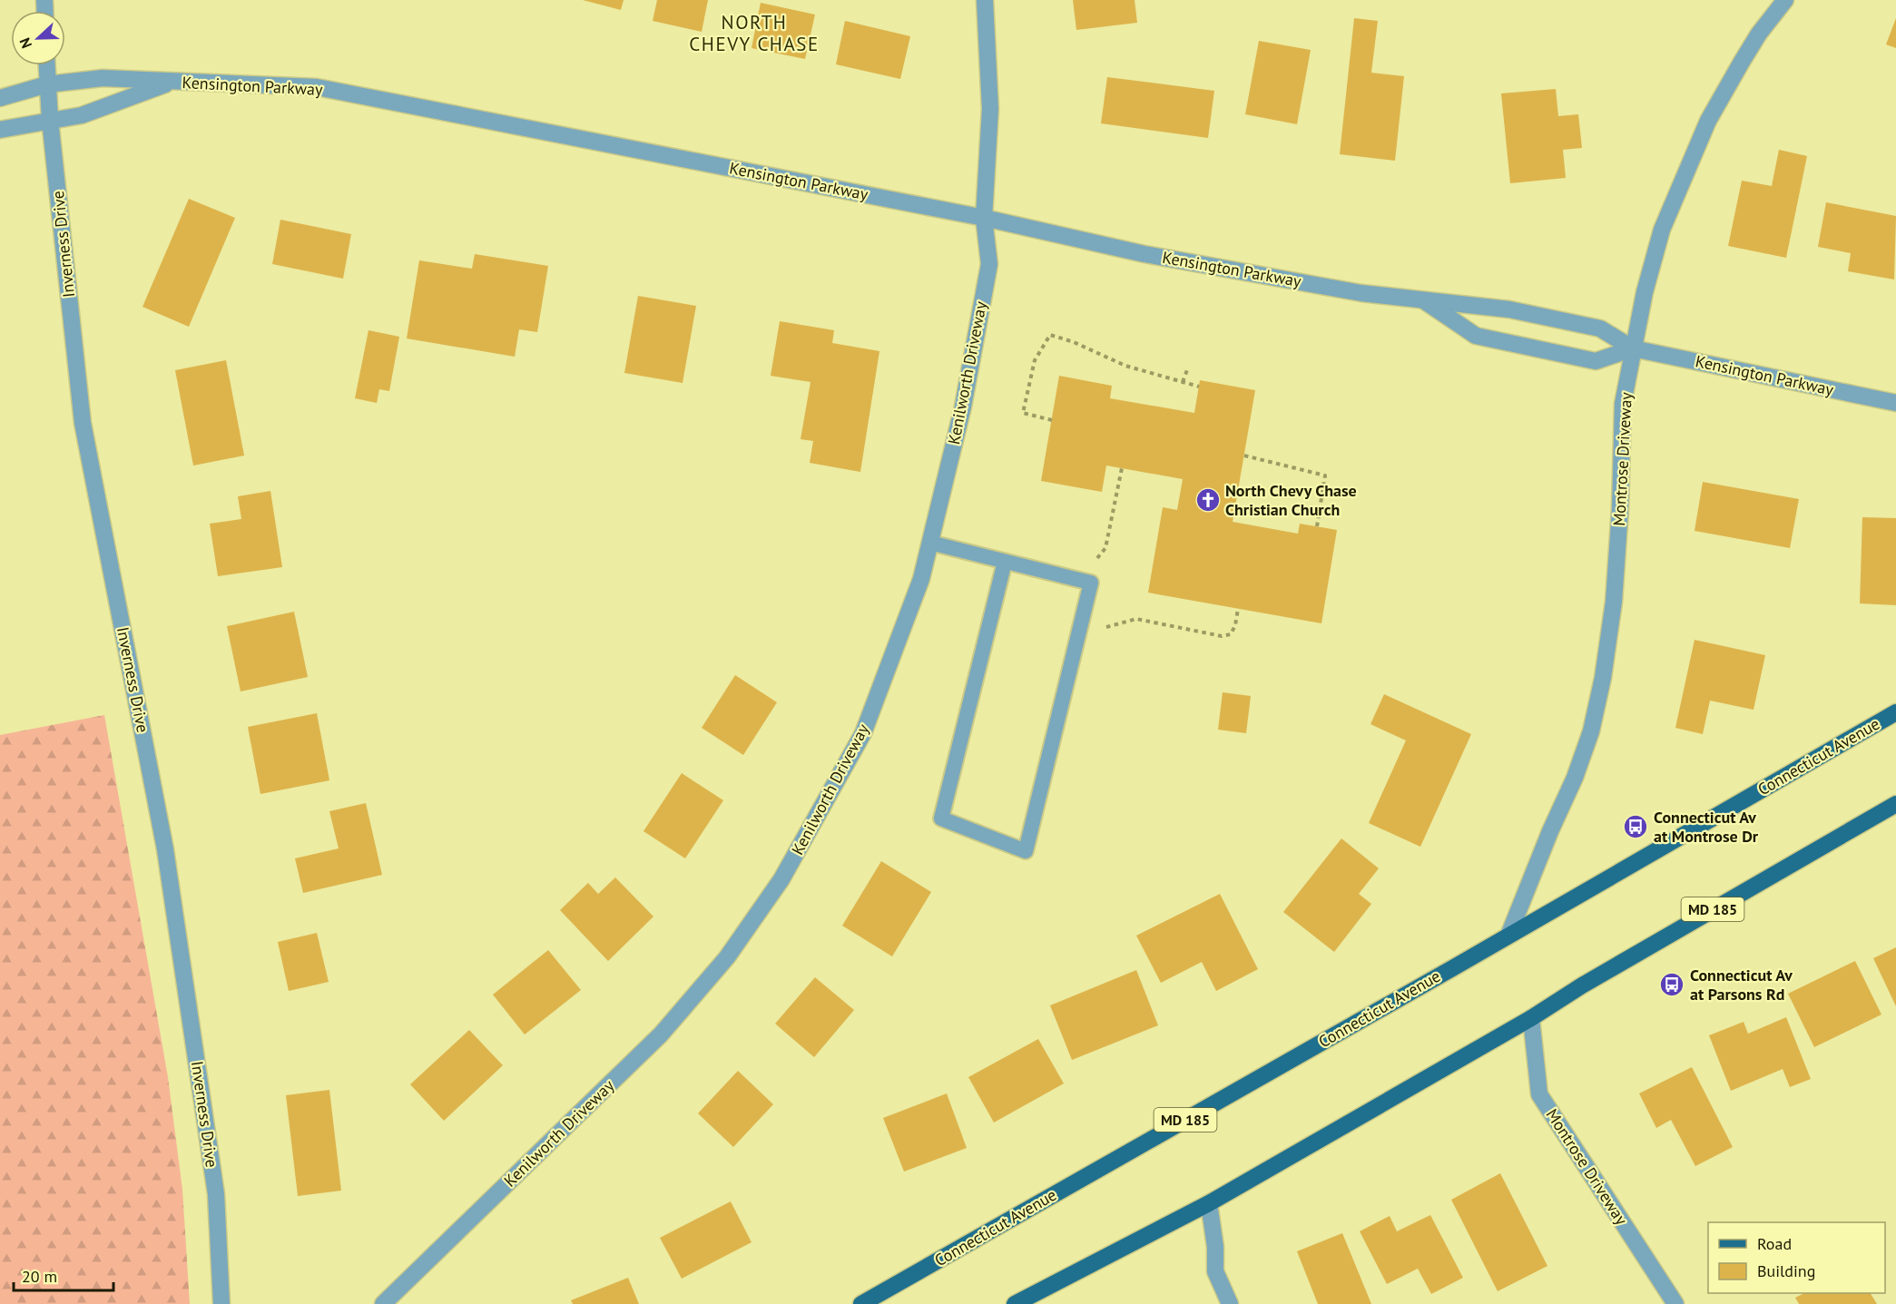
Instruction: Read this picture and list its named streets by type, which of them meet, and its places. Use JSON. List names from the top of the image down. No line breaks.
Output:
{"streets":{"main road":["Connecticut Avenue","MD 185"],"street":["Kensington Parkway","Inverness Drive","Kenilworth Driveway","Montrose Driveway"]},"crossings":[["Kensington Parkway","Inverness Drive"],["Kensington Parkway","Kenilworth Driveway"],["Kensington Parkway","Montrose Driveway"],["Montrose Driveway","Connecticut Avenue"],["Montrose Driveway","MD 185"]],"districts":["NORTH CHEVY CHASE"],"places":{"church":["North Chevy Chase Christian Church"],"bus stop":["Connecticut Av at Montrose Dr","Connecticut Av at Parsons Rd"]},"legend":["Road","Building"],"scale_bar":"20 m","north":"left"}
